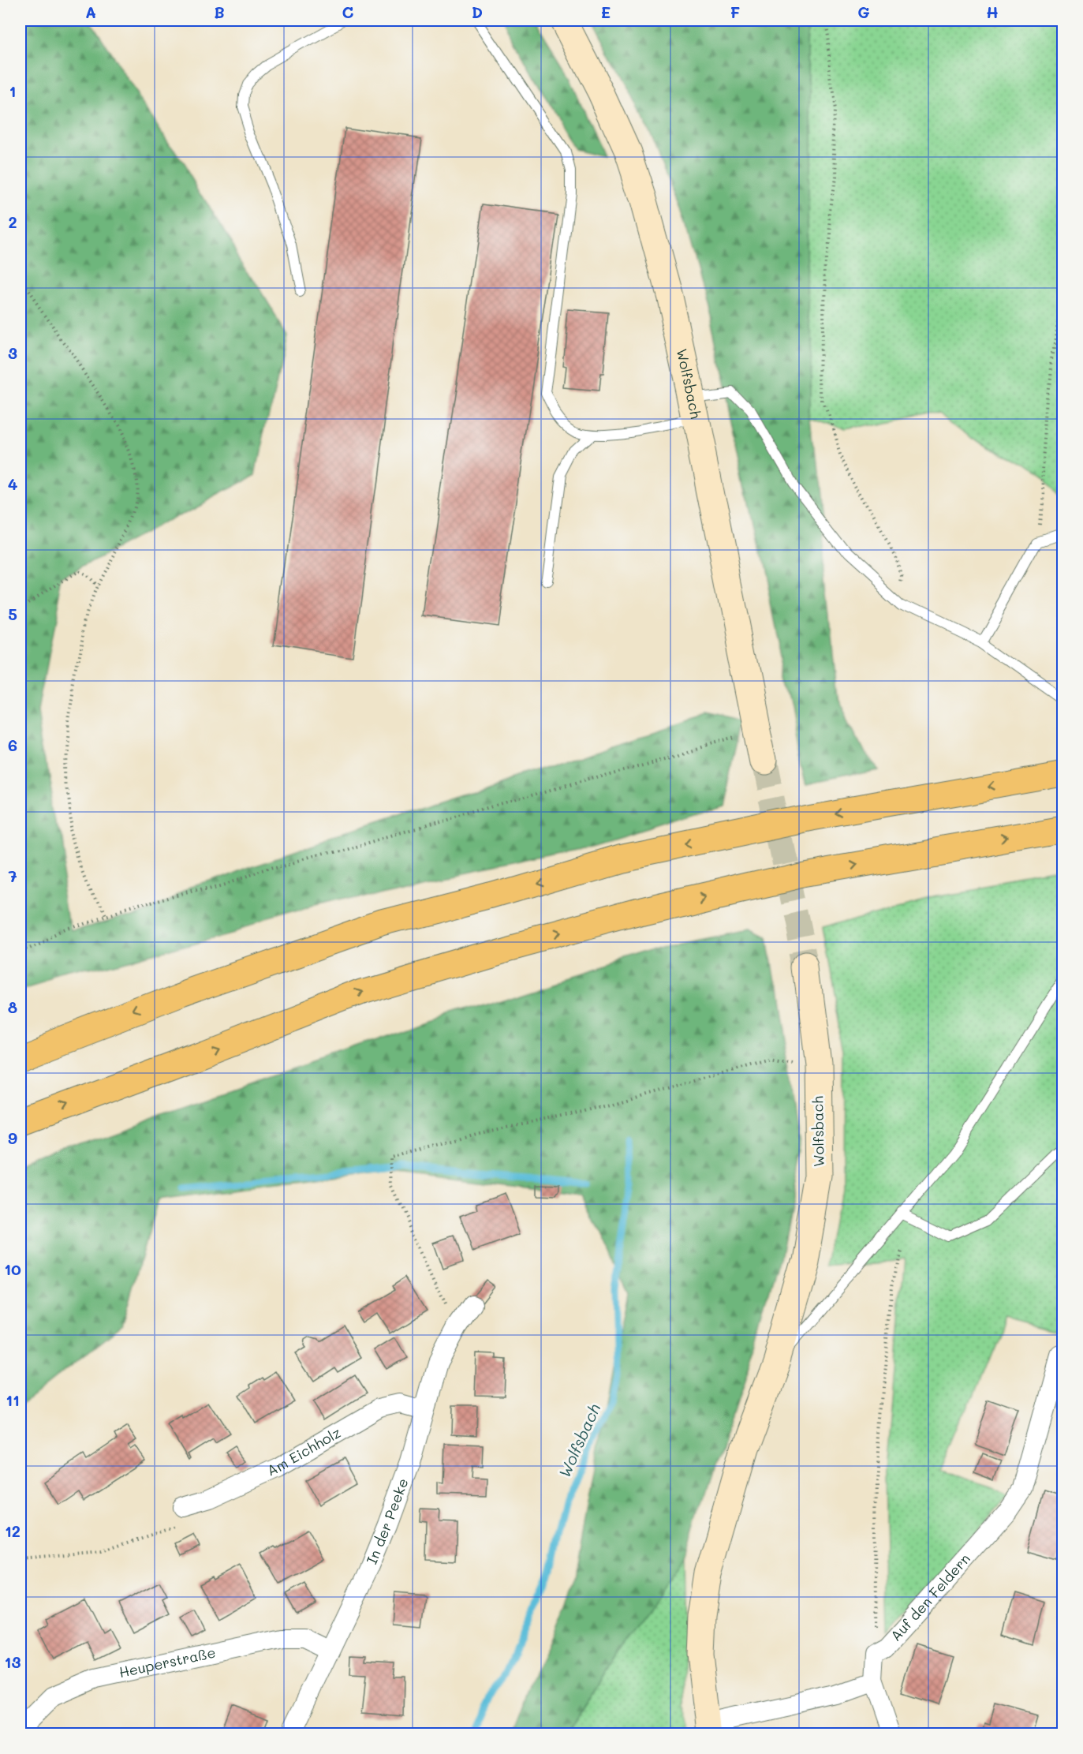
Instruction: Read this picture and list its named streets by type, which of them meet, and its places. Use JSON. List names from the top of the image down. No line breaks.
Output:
{"streets":{"main road":["Wolfsbach"],"street":["Am Eichholz","In der Peeke","Auf den Feldern","Heuperstraße"]},"crossings":[["Am Eichholz","In der Peeke"],["In der Peeke","Heuperstraße"]],"water":["Wolfsbach"],"grid":{"columns":["A","B","C","D","E","F","G","H"],"rows":["1","2","3","4","5","6","7","8","9","10","11","12","13"]}}
